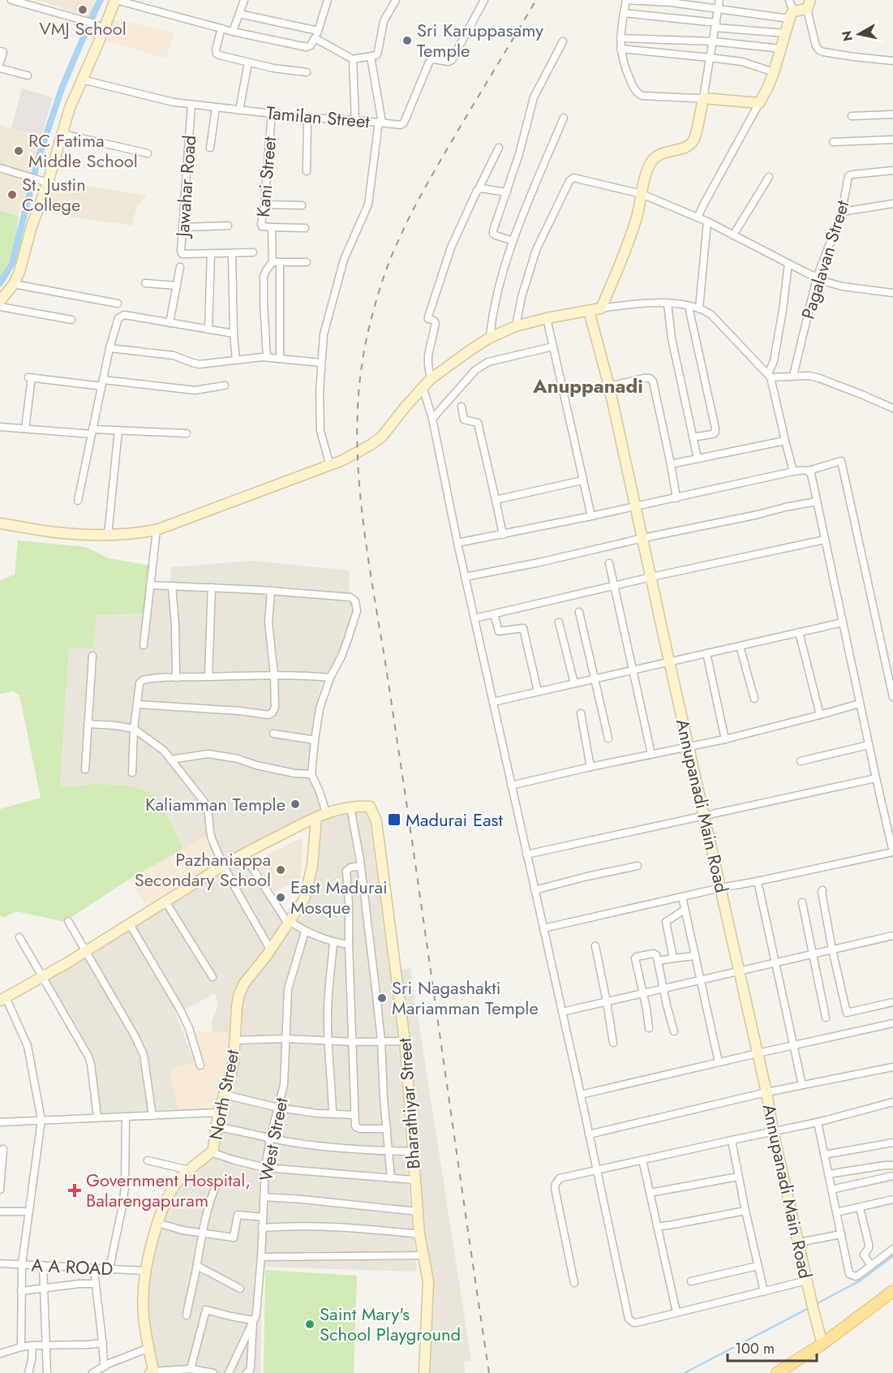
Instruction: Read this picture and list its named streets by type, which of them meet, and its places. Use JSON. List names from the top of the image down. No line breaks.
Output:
{"streets":{"street":["Tamilan Street","Kani Street","Jawahar Road","Pagalavan Street","Annupanadi Main Road","North Street","Bharathiyar Street","West Street","A A ROAD"]},"crossings":[["Tamilan Street","Kani Street"],["Tamilan Street","Jawahar Road"],["North Street","A A ROAD"]],"districts":["Anuppanadi"],"places":{"other":["VMJ School","Sri Karuppasamy Temple","RC Fatima Middle School","St. Justin College","Kaliamman Temple","Pazhaniappa Secondary School","East Madurai Mosque","Sri Nagashakti Mariamman Temple","Saint Mary's School Playground"],"transit":["Madurai East"],"health":["Government Hospital, Balarengapuram"]},"scale_bar":"100 m","north":"left"}
